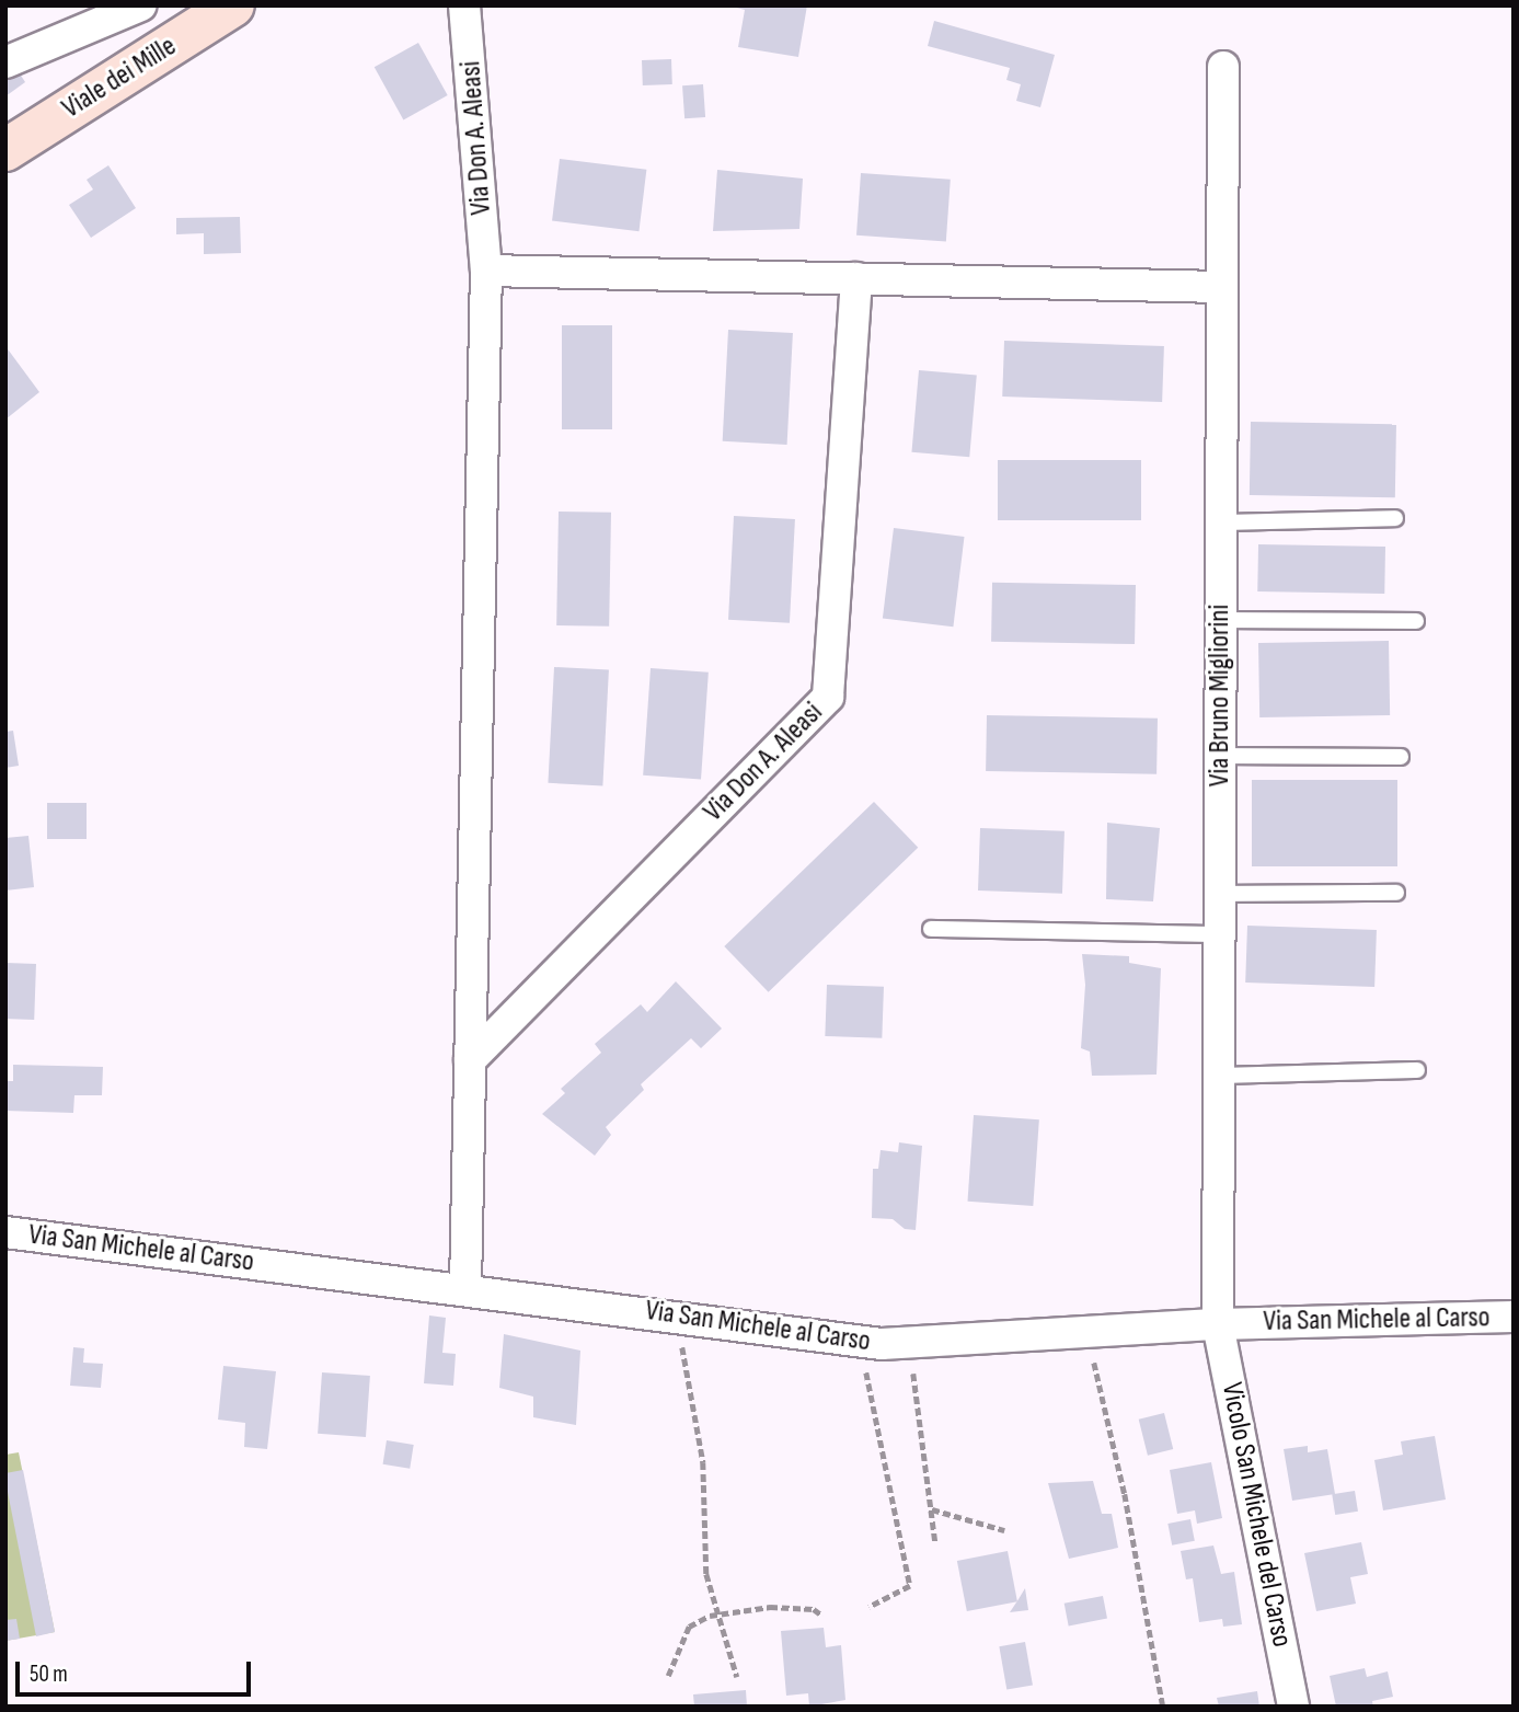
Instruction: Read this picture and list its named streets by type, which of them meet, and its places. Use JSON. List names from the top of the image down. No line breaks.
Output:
{"streets":{"main road":["Viale dei Mille"],"street":["Via Don A. Aleasi","Via Bruno Migliorini","Via San Michele al Carso","Vicolo San Michele del Carso"]},"crossings":[["Via Don A. Aleasi","Via San Michele al Carso"],["Via Bruno Migliorini","Via San Michele al Carso"],["Via Bruno Migliorini","Vicolo San Michele del Carso"],["Via San Michele al Carso","Vicolo San Michele del Carso"]],"scale_bar":"50 m"}
